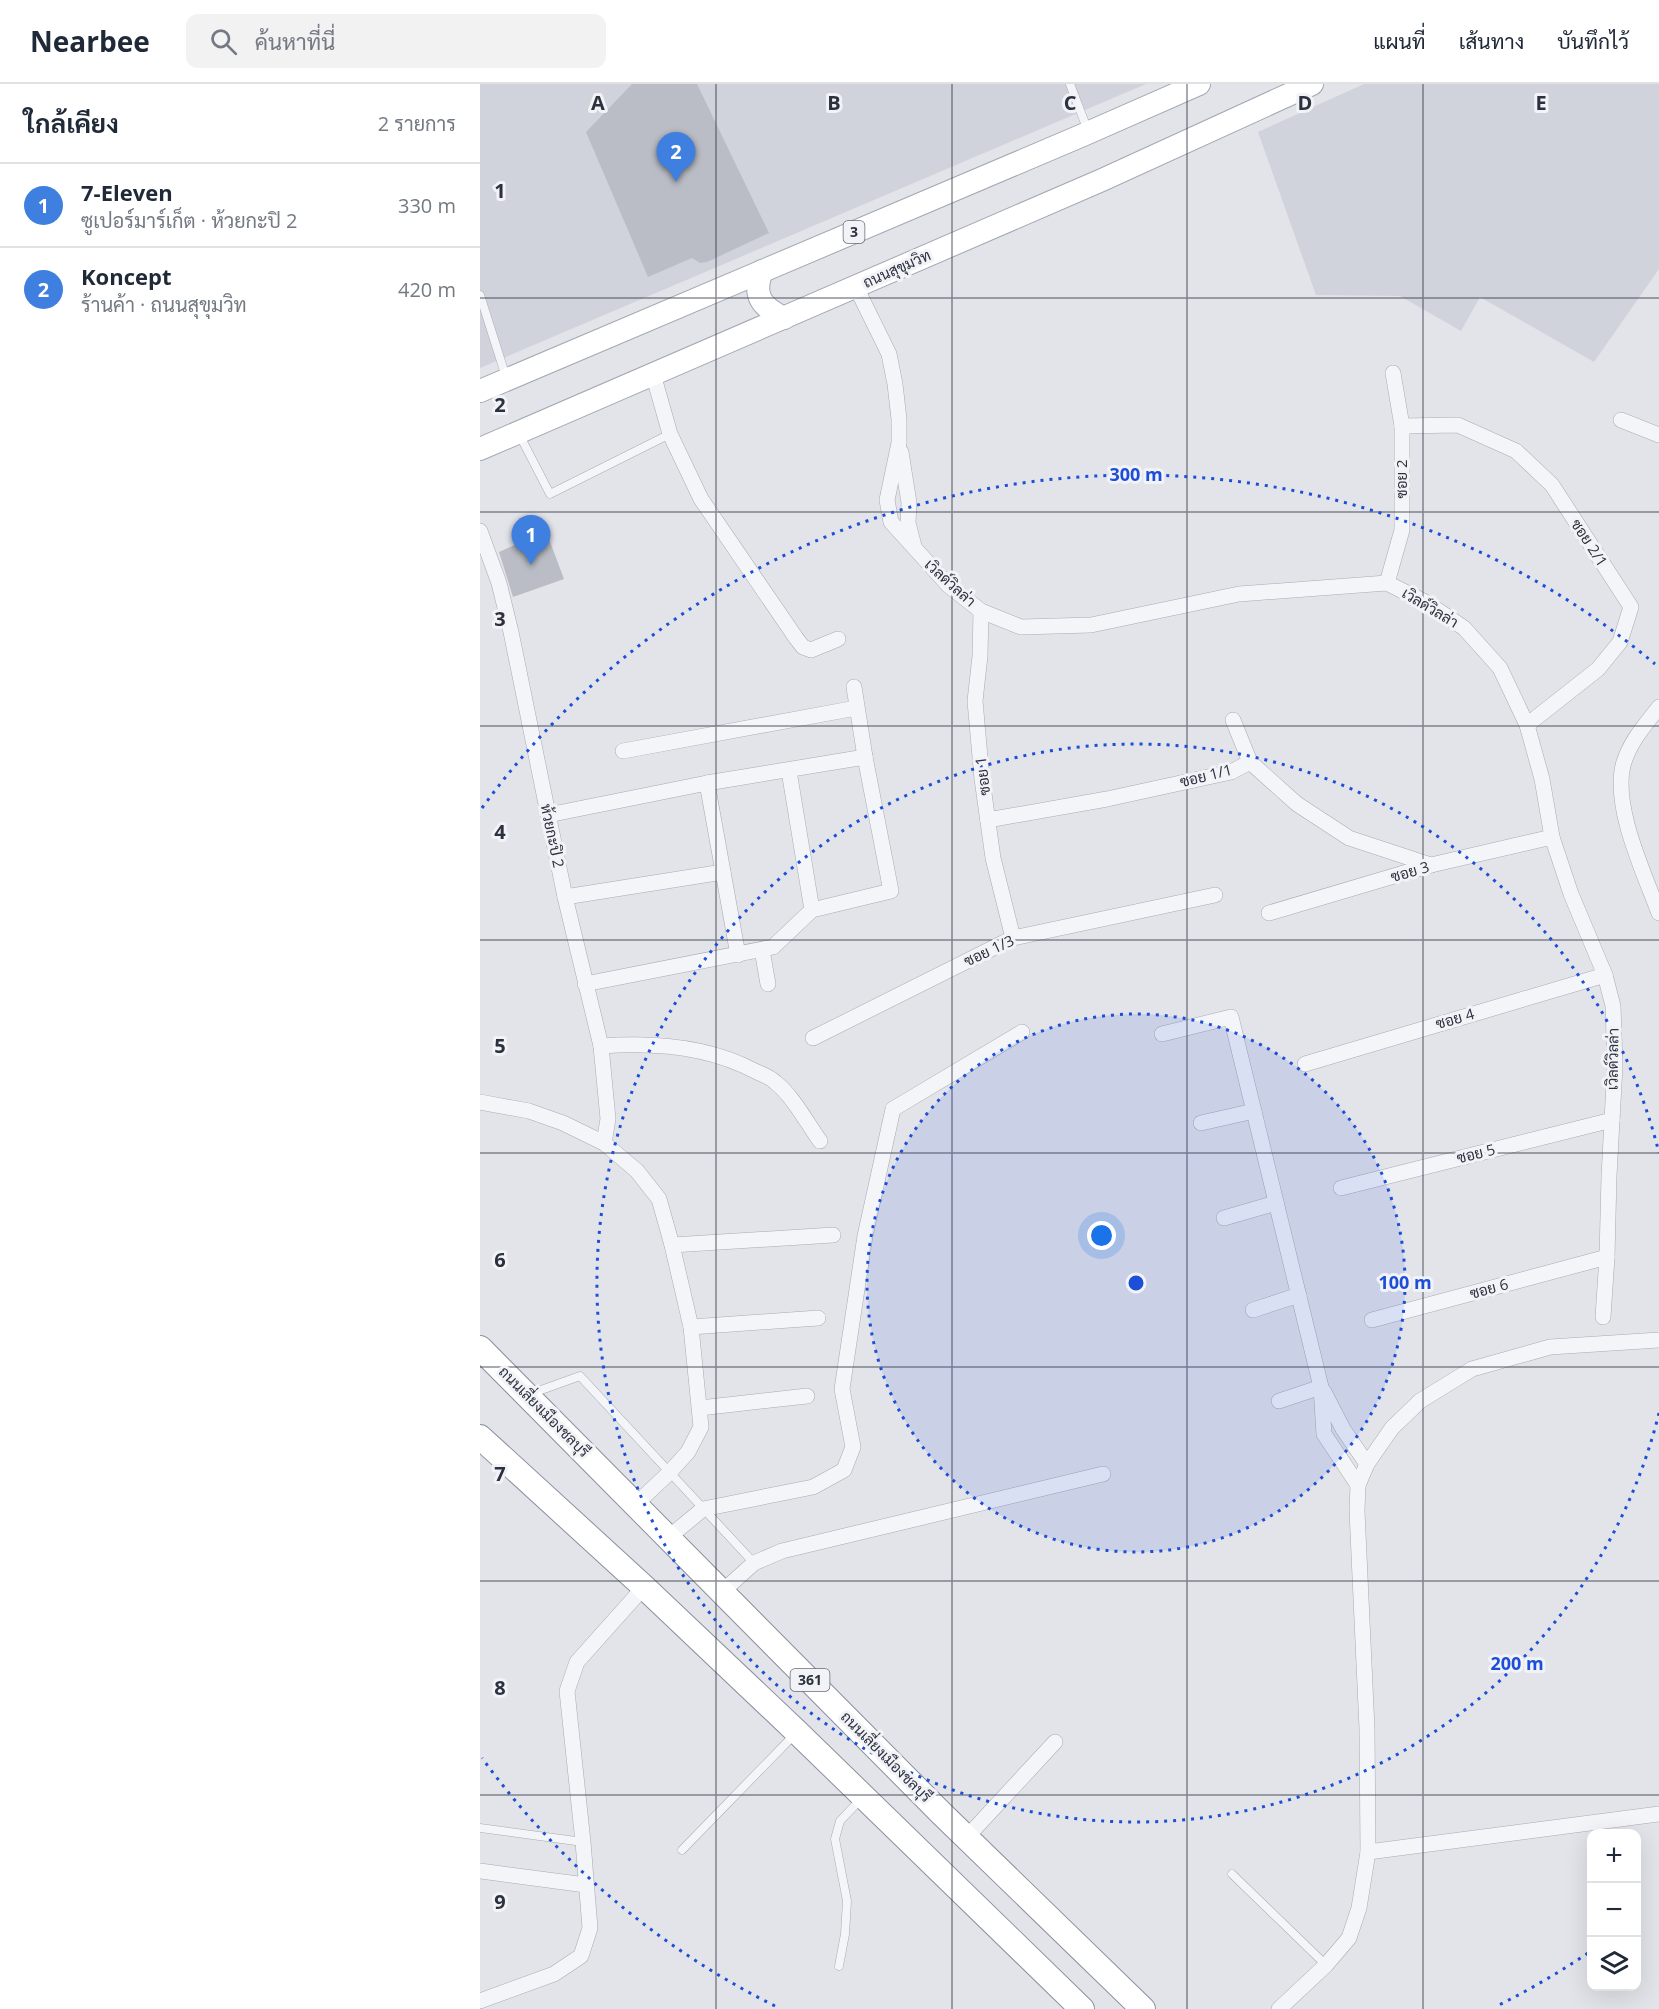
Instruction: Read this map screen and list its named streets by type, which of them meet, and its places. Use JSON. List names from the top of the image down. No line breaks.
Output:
{"streets":{"highway":["ถนนเลี่ยงเมืองชลบุรี","361"],"main road":["3","ถนนสุขุมวิท"],"street":["ซอย 2","ซอย 2/1","เวิลด์วิลล่า","ซอย 1","ซอย 1/1","ห้วยกะปิ 2","ซอย 3","ซอย 1/3","ซอย 4","ซอย 5","ซอย 6"]},"crossings":[["ถนนสุขุมวิท","เวิลด์วิลล่า"],["ซอย 2","ซอย 2/1"],["ซอย 2","เวิลด์วิลล่า"],["ซอย 2/1","เวิลด์วิลล่า"],["เวิลด์วิลล่า","ซอย 1"],["เวิลด์วิลล่า","ซอย 3"],["เวิลด์วิลล่า","ซอย 4"],["เวิลด์วิลล่า","ซอย 5"],["เวิลด์วิลล่า","ซอย 6"],["ซอย 1","ซอย 1/1"],["ซอย 1","ซอย 1/3"],["ซอย 1/1","ซอย 3"]],"page":{"header":"Nearbee","search":"ค้นหาที่นี่","nav":["แผนที่","เส้นทาง","บันทึกไว้"],"heading":["ใกล้เคียง","2 รายการ"],"pins":["2","1"],"list":[{"mark":"1","name":"7-Eleven","note":"ซูเปอร์มาร์เก็ต · ห้วยกะปิ 2","value":"330 m"},{"mark":"2","name":"Koncept","note":"ร้านค้า · ถนนสุขุมวิท","value":"420 m"}],"map_buttons":["+","−"]},"grid":{"columns":["A","B","C","D","E"],"rows":["1","2","3","4","5","6","7","8","9"]},"rings":["300 m","100 m","200 m"]}
